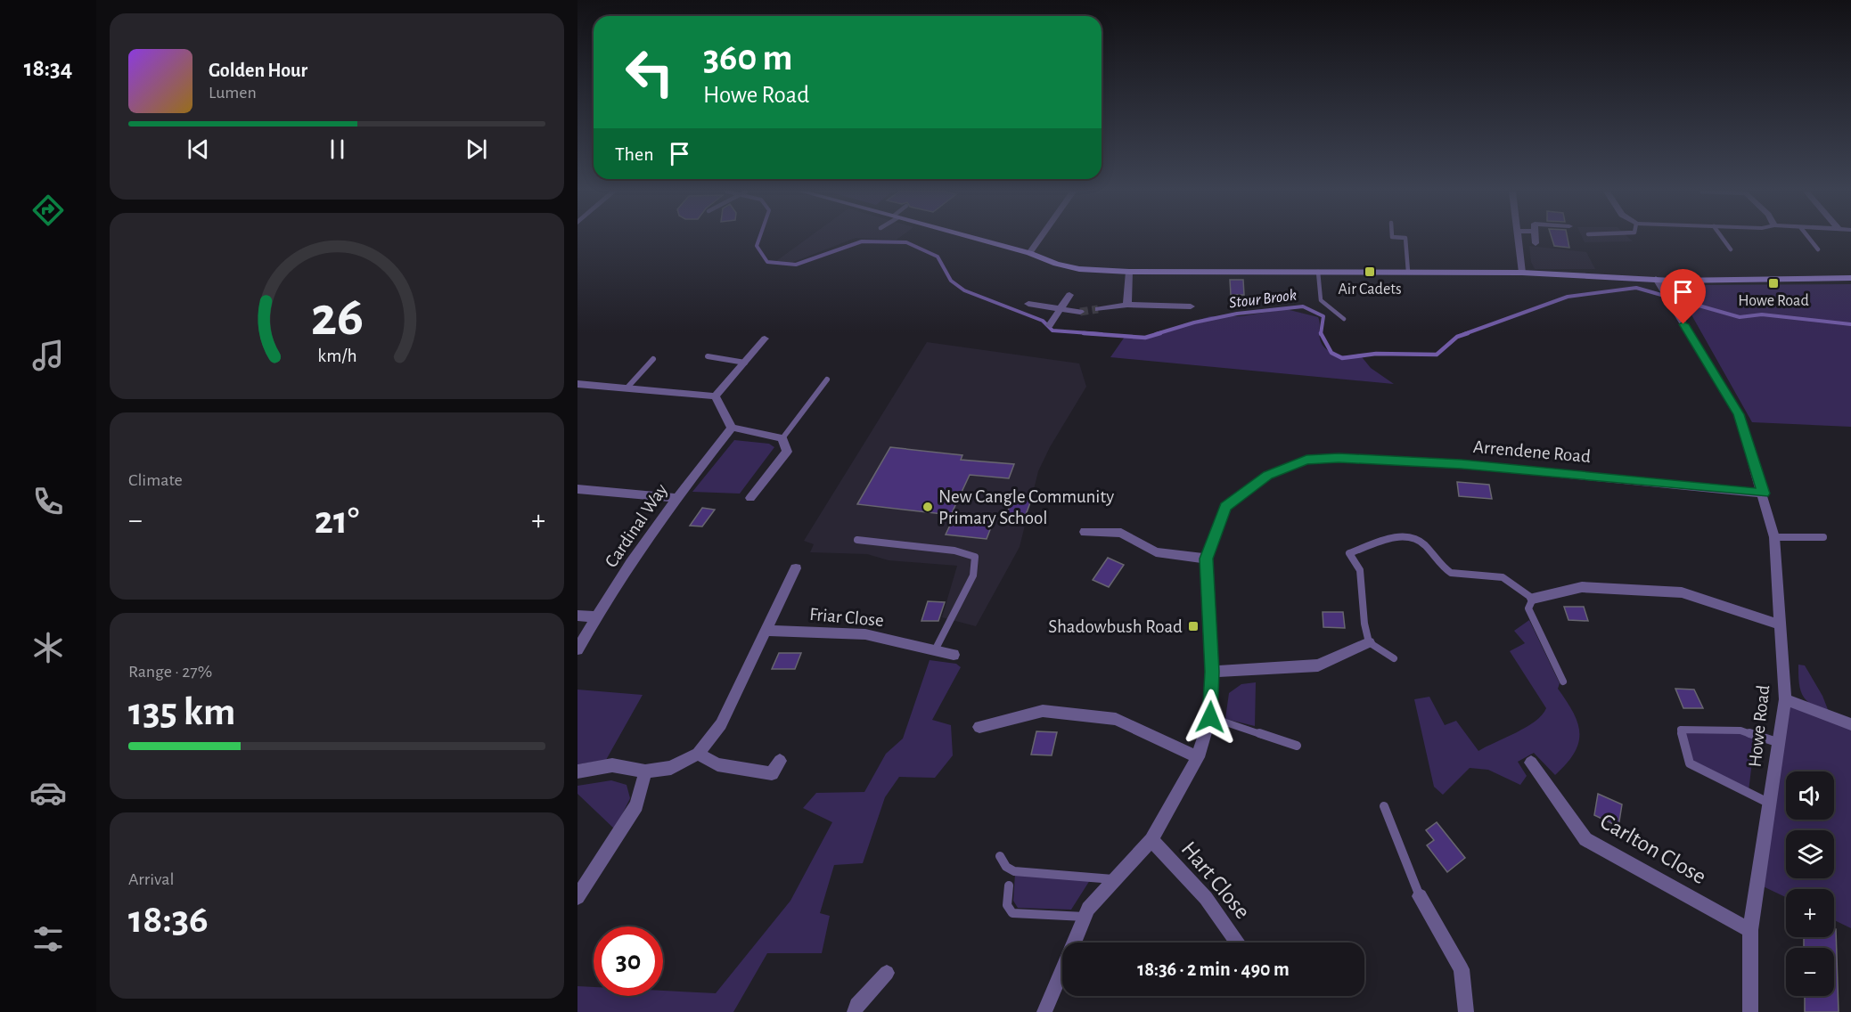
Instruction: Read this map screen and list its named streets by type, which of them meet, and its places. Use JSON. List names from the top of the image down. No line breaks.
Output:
{"streets":{"street":["Arrendene Road","Cardinal Way","Friar Close","Howe Road","Carlton Close","Hart Close"]},"crossings":[["Arrendene Road","Howe Road"],["Arrendene Road","Hart Close"],["Howe Road","Carlton Close"]],"water":["Stour Brook"],"places":{"transit":["Air Cadets","Howe Road","Shadowbush Road"],"other":["New Cangle Community Primary School"]},"page":{"tabs":"18:34","turn":["360 m","Howe Road"],"song":["Golden Hour","Lumen"],"then":"Then","tile":["Climate",["Range · 27%","135 km"],["Arrival","18:36"]],"heat":["−","21°","+"],"map_buttons":["+","−"],"limit":"30","trip":"18:36 · 2 min · 490 m","gauge":["26","km/h"]}}
